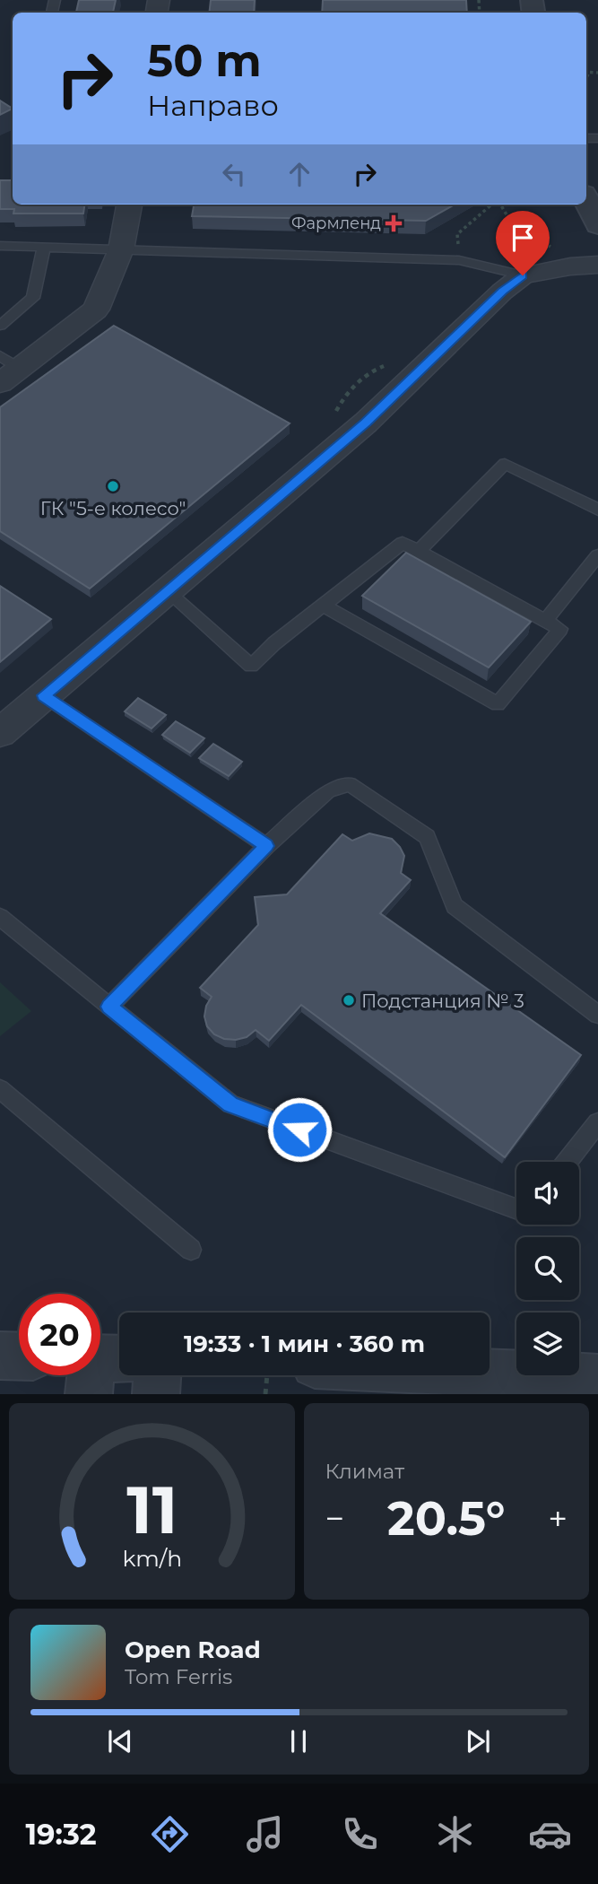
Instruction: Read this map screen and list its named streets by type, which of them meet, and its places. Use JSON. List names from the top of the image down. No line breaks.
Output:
{"places":{"health":["Фармленд"],"other":["ГК \"5-е колесо\"","Подстанция № 3"]},"page":{"turn":["50 m","Направо"],"limit":"20","trip":"19:33 · 1 мин · 360 m","tile":"Климат","heat":["−","20.5°","+"],"song":["Open Road","Tom Ferris"],"tabs":"19:32","gauge":["11","km/h"]}}
